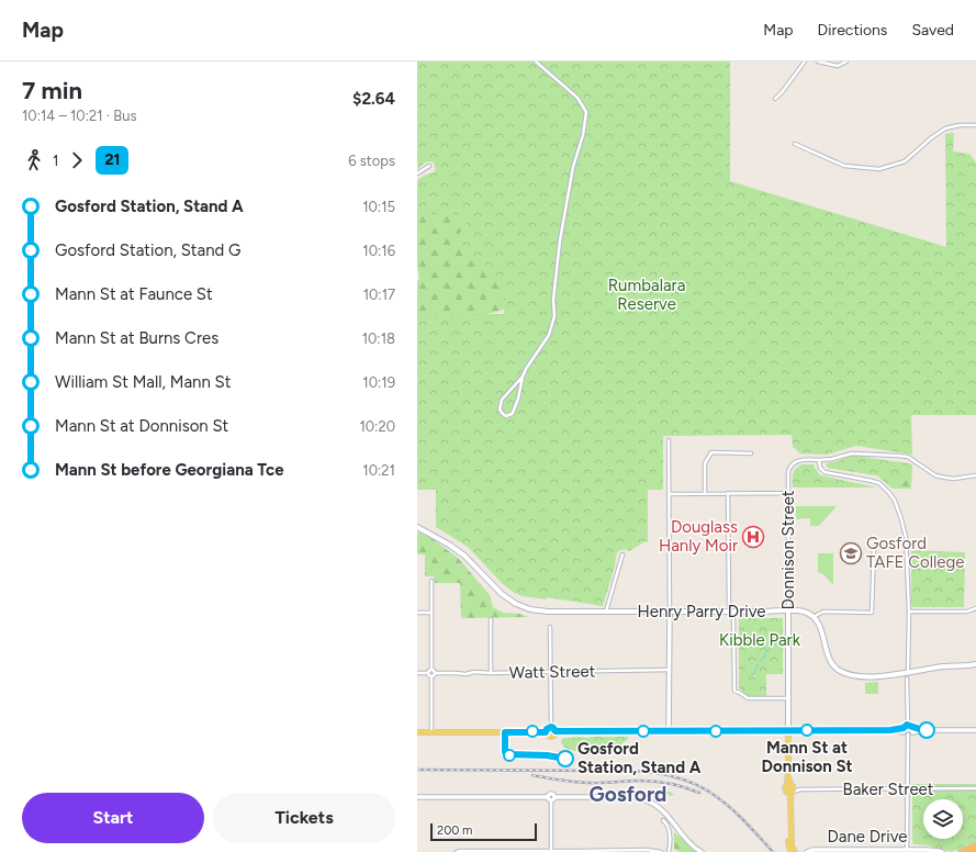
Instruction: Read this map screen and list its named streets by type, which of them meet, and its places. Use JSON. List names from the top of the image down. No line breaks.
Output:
{"streets":{"main road":["Donnison Street","Henry Parry Drive"],"street":["Watt Street","Baker Street","Dane Drive"]},"crossings":[["Donnison Street","Henry Parry Drive"],["Donnison Street","Baker Street"]],"districts":["Gosford"],"parks":["Rumbalara Reserve","Kibble Park"],"places":{"hospital":["Douglass Hanly Moir"],"school or university":["Gosford TAFE College"],"other":["Mann St at Donnison St","Gosford Station, Stand A"]},"lines":["bus line 21"],"scale_bar":"200 m","page":{"header":"Map","nav":["Map","Directions","Saved"],"heading":["7 min","10:14 – 10:21 · Bus","$2.64"],"legs":["1","21","6 stops"],"list":[{"name":"Gosford Station, Stand A","value":"10:15"},{"name":"Gosford Station, Stand G","value":"10:16"},{"name":"Mann St at Faunce St","value":"10:17"},{"name":"Mann St at Burns Cres","value":"10:18"},{"name":"William St Mall, Mann St","value":"10:19"},{"name":"Mann St at Donnison St","value":"10:20"},{"name":"Mann St before Georgiana Tce","value":"10:21"}],"buttons":["Start","Tickets"],"scale":"200 m"}}
